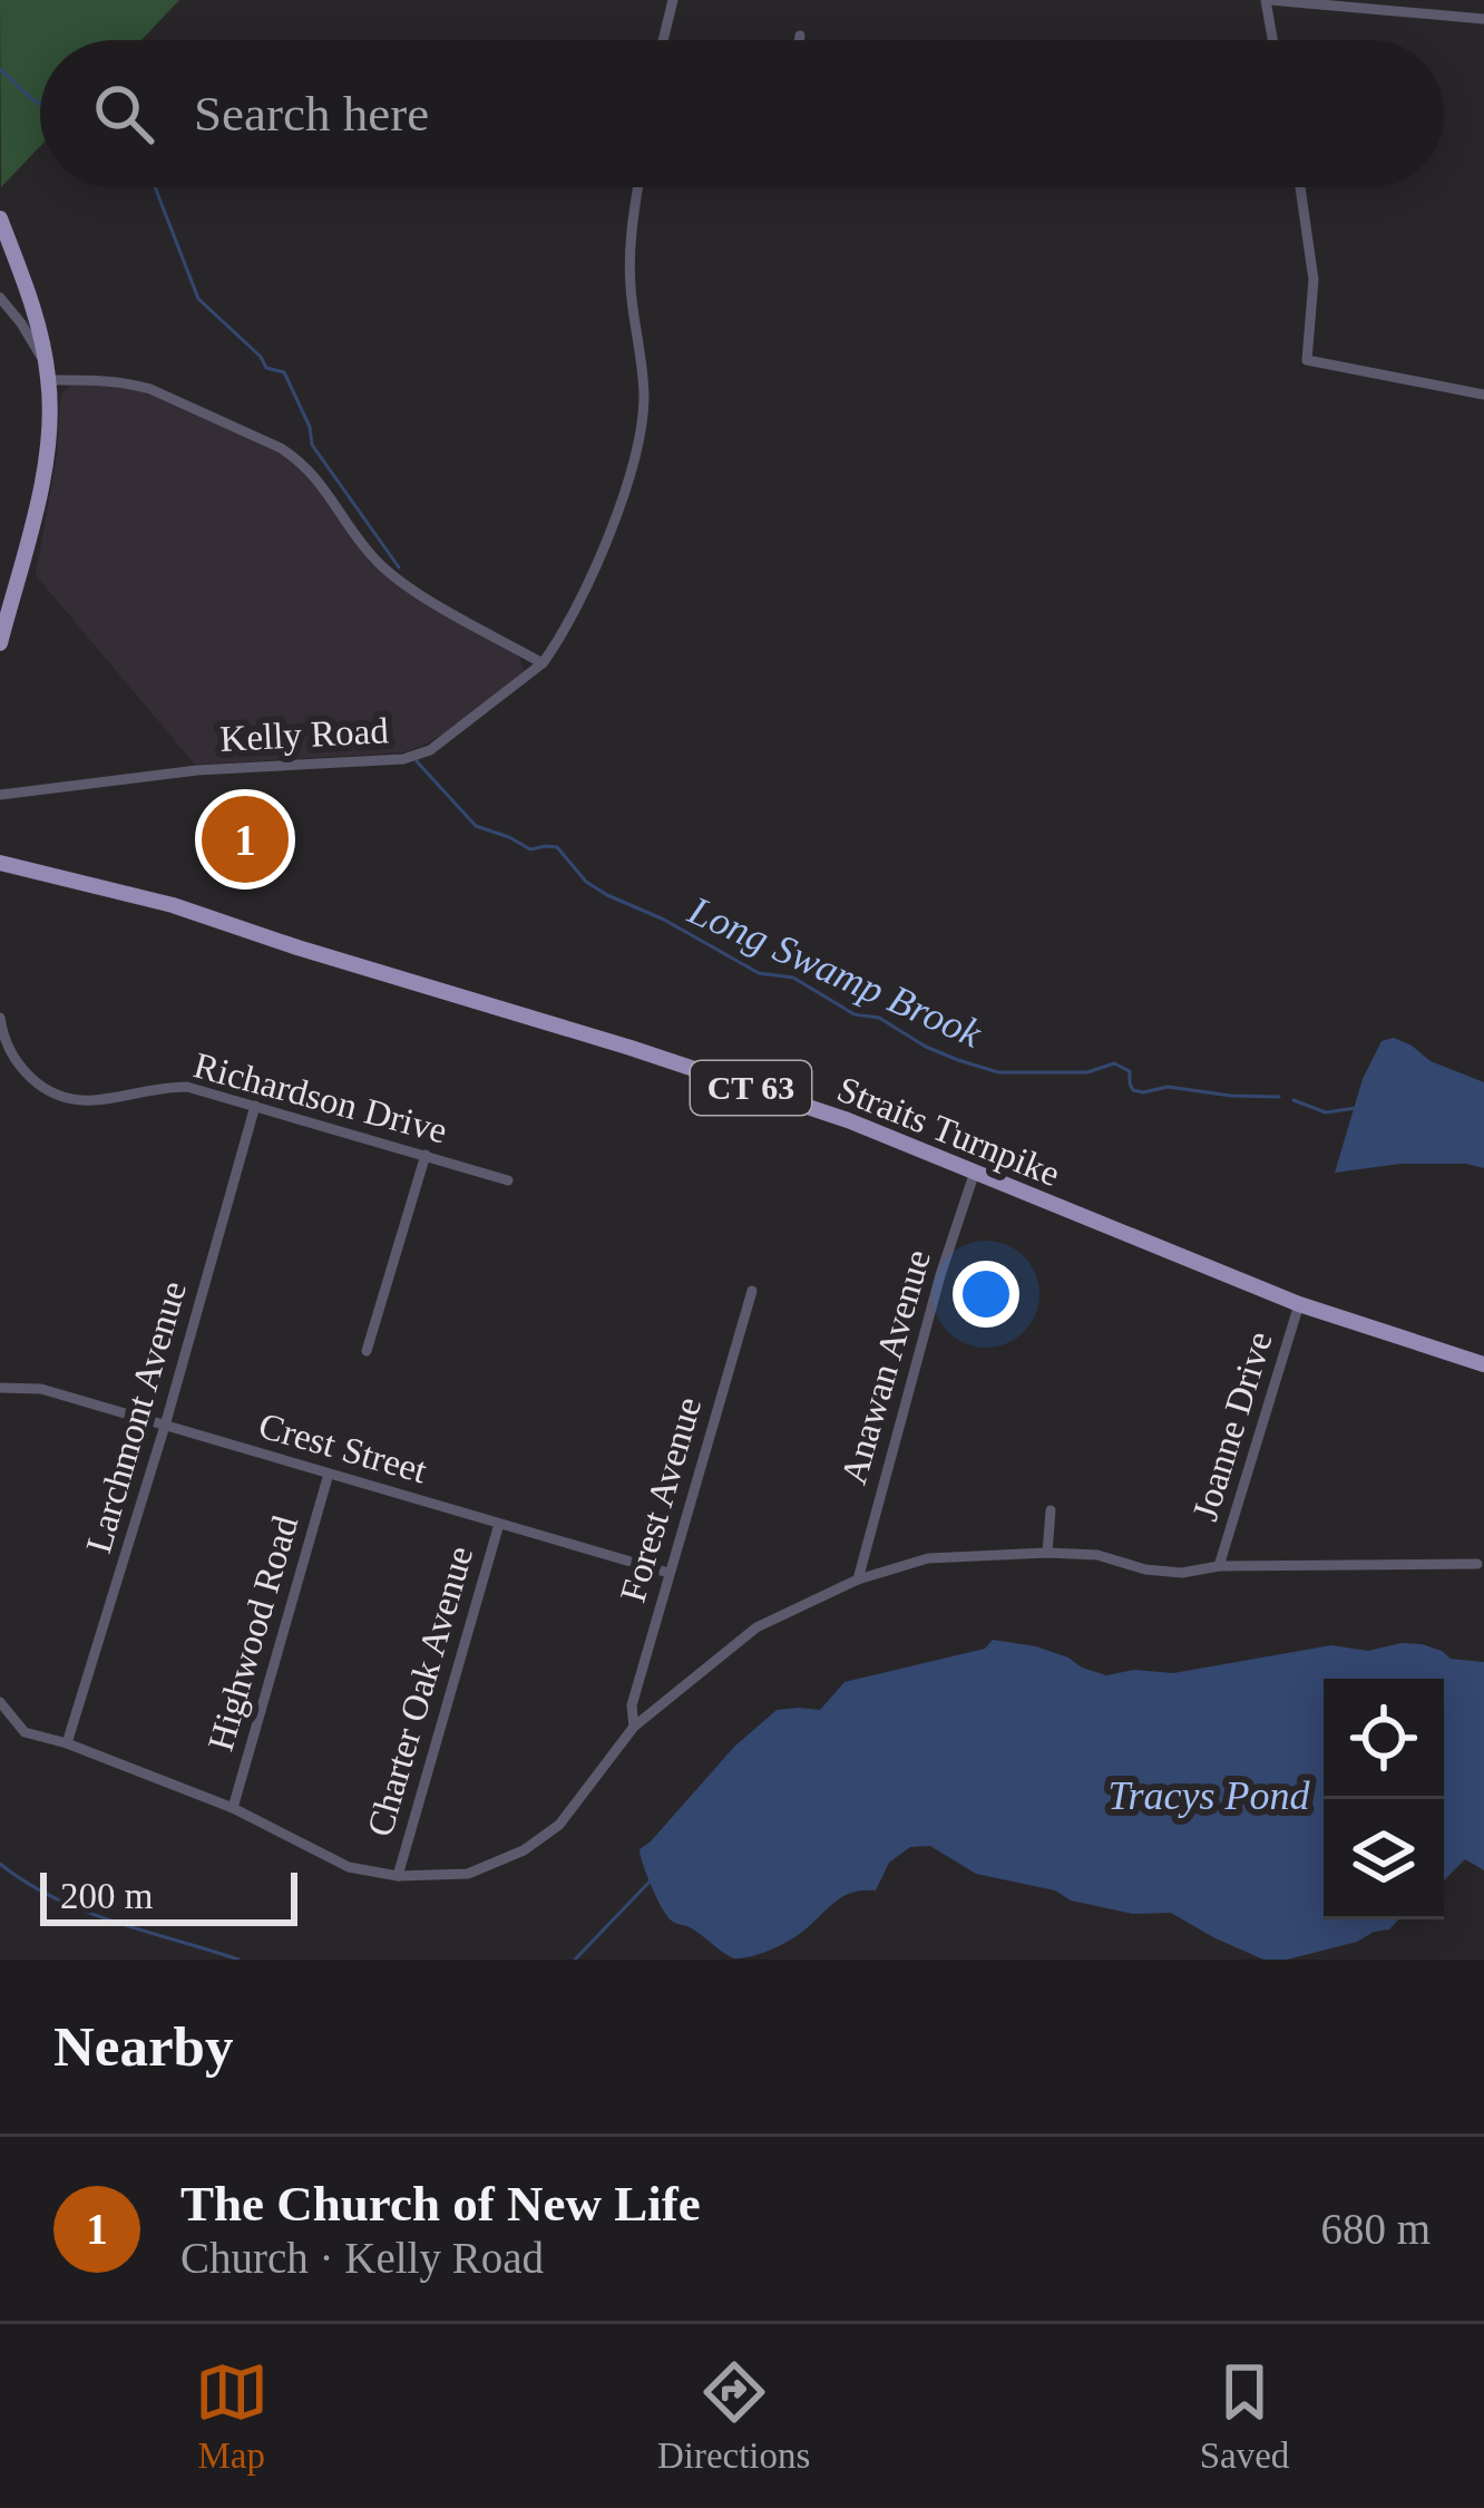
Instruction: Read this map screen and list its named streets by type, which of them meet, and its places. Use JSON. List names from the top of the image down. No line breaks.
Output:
{"streets":{"main road":["CT 63","Straits Turnpike"],"street":["Kelly Road","Richardson Drive","Anawan Avenue","Larchmont Avenue","Joanne Drive","Crest Street","Forest Avenue","Highwood Road","Charter Oak Avenue"]},"crossings":[["Richardson Drive","Larchmont Avenue"],["Straits Turnpike","Anawan Avenue"],["Straits Turnpike","Joanne Drive"],["Larchmont Avenue","Crest Street"],["Crest Street","Forest Avenue"],["Crest Street","Highwood Road"],["Crest Street","Charter Oak Avenue"]],"water":["Long Swamp Brook","Tracys Pond"],"scale_bar":"200 m","page":{"search":"Search here","pins":"1","scale":"200 m","heading":"Nearby","list":[{"mark":"1","name":"The Church of New Life","note":"Church · Kelly Road","value":"680 m"}],"nav":["Map","Directions","Saved"]}}
